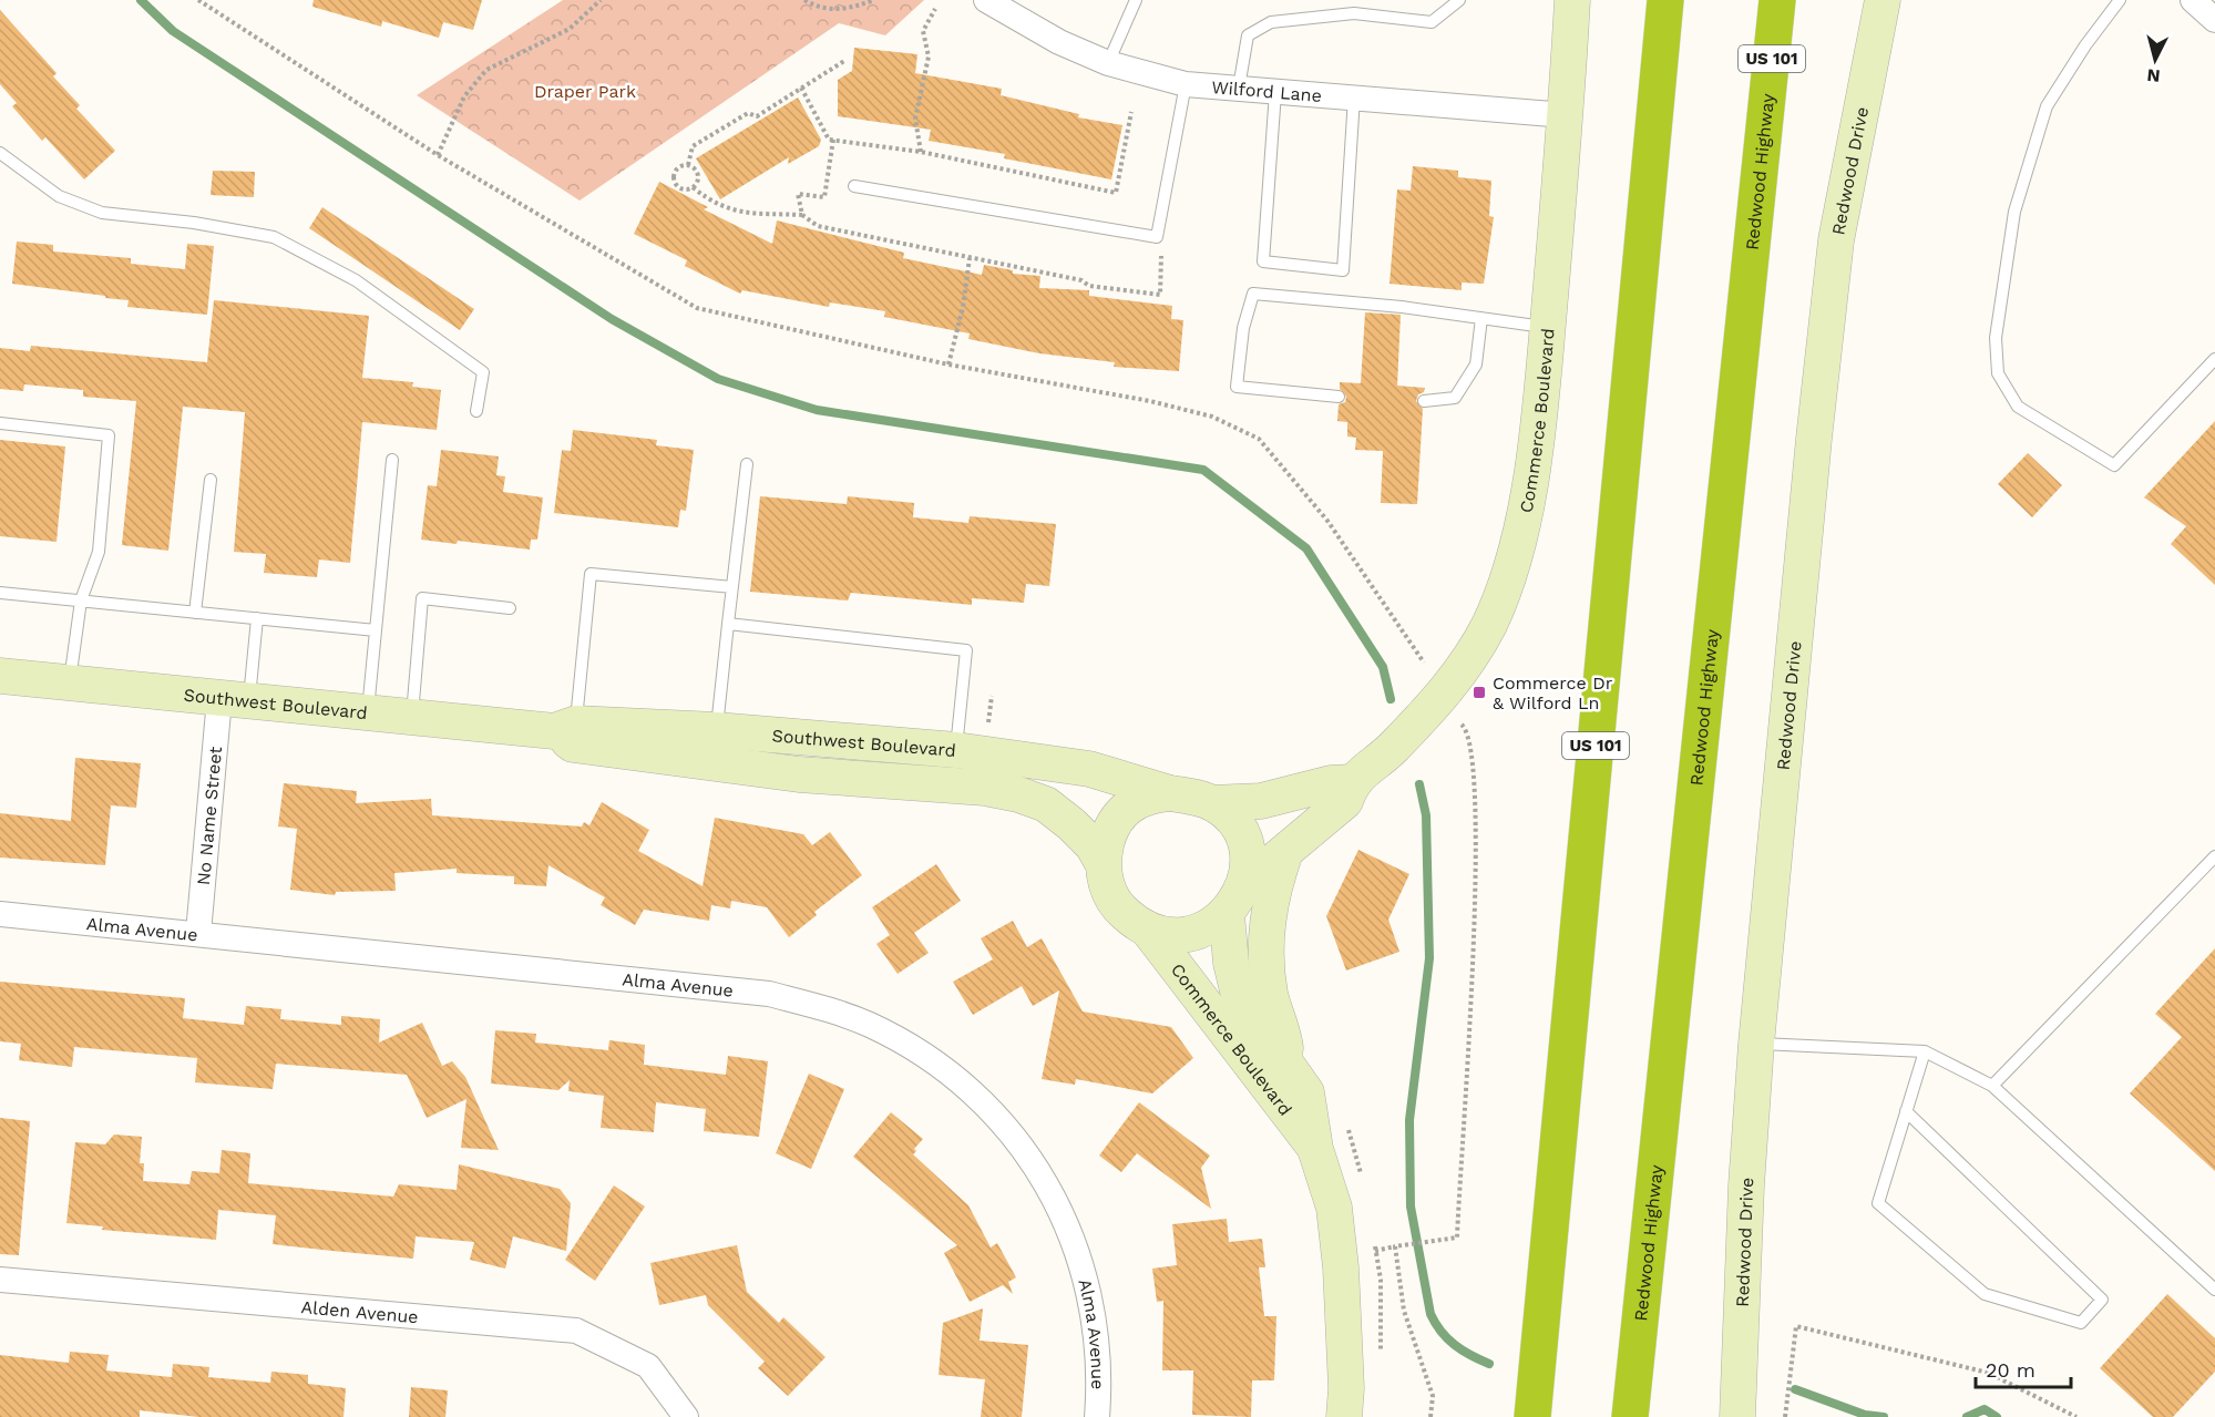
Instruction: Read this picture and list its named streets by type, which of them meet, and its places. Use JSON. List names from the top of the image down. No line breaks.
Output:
{"streets":{"highway":["US 101","Redwood Highway"],"street":["Wilford Lane","Redwood Drive","Commerce Boulevard","Southwest Boulevard","No Name Street","Alma Avenue","Alden Avenue"]},"crossings":[["Wilford Lane","Commerce Boulevard"],["Commerce Boulevard","Southwest Boulevard"],["Southwest Boulevard","No Name Street"],["No Name Street","Alma Avenue"]],"parks":["Draper Park"],"places":{"transit":["Commerce Dr & Wilford Ln"]},"scale_bar":"20 m","north":"bottom"}
